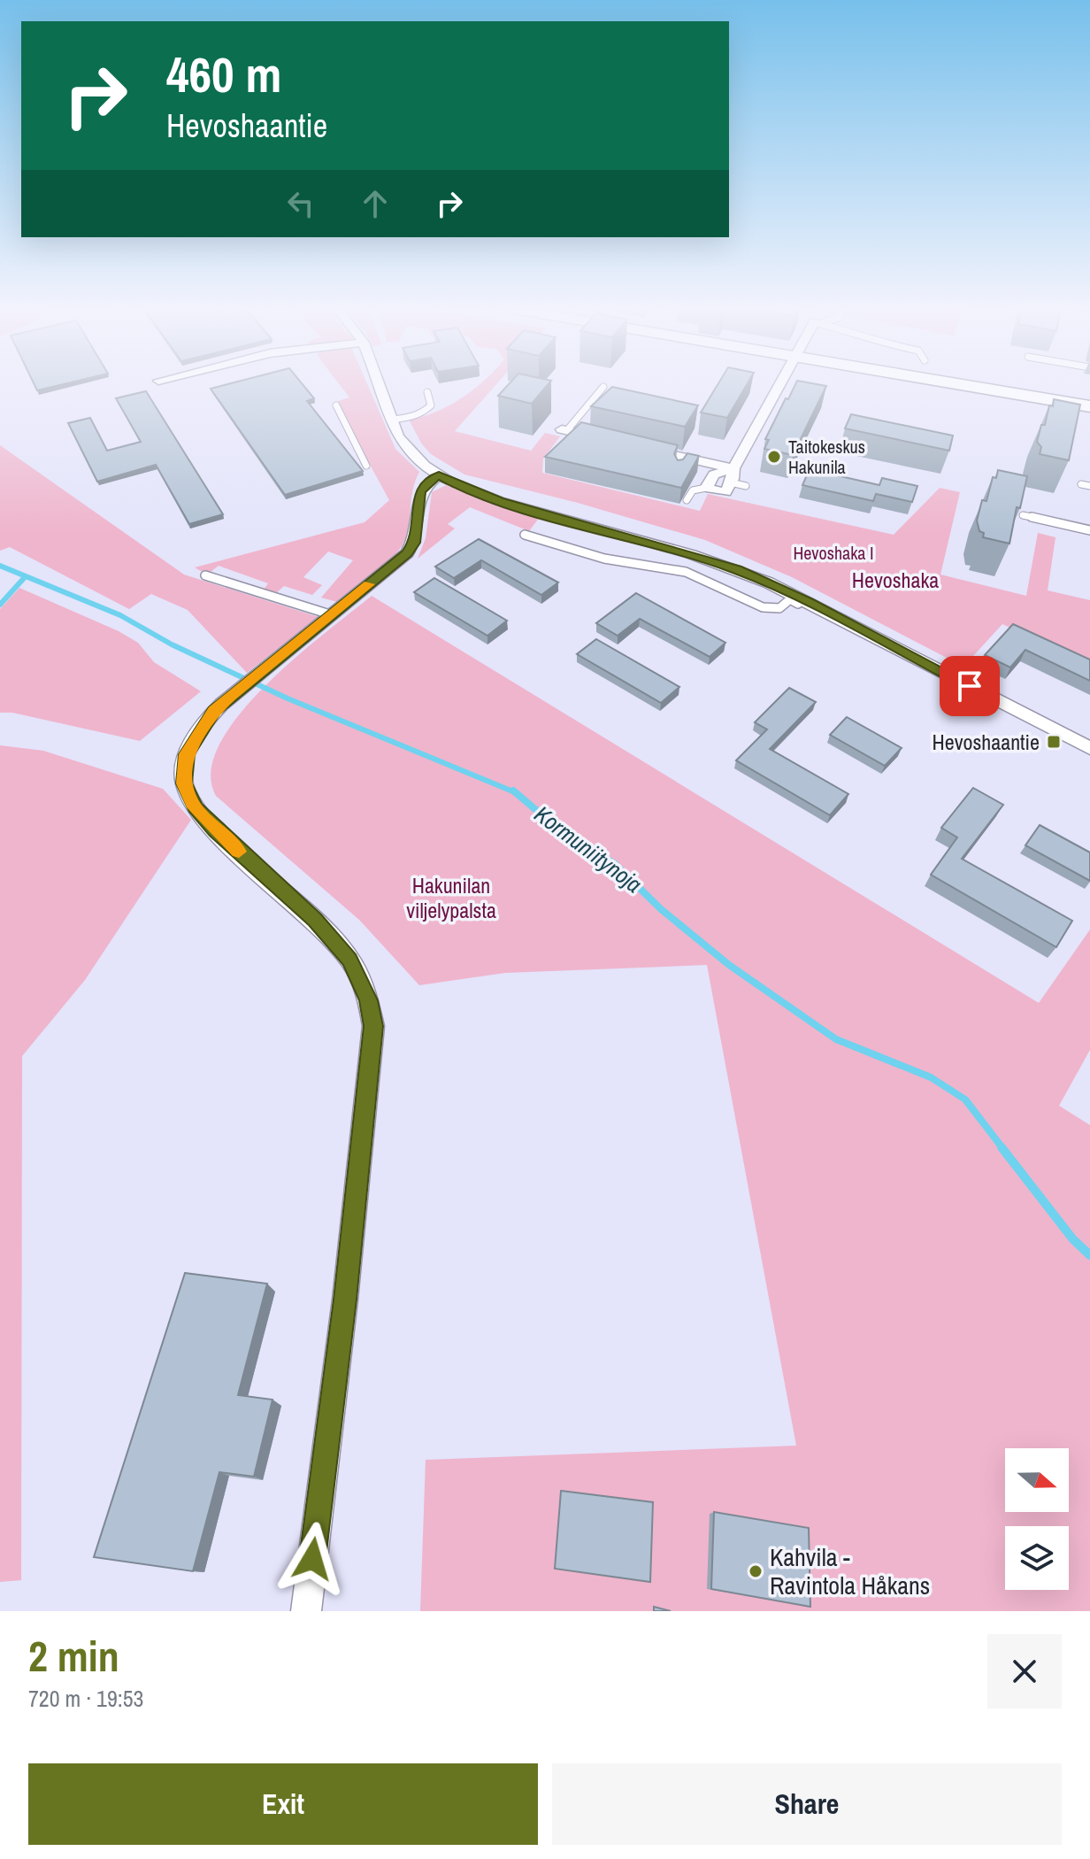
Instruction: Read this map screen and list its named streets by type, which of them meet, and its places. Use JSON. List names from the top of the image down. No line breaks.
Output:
{"water":["Kormuniitynoja"],"parks":["Hevoshaka I","Hevoshaka","Hakunilan viljelypalsta"],"places":{"other":["Taitokeskus Hakunila","Kahvila - Ravintola Håkans"],"transit":["Hevoshaantie"]},"north":"right","page":{"turn":["460 m","Hevoshaantie"],"heading":["2 min","720 m · 19:53"],"buttons":["Exit","Share"]}}
